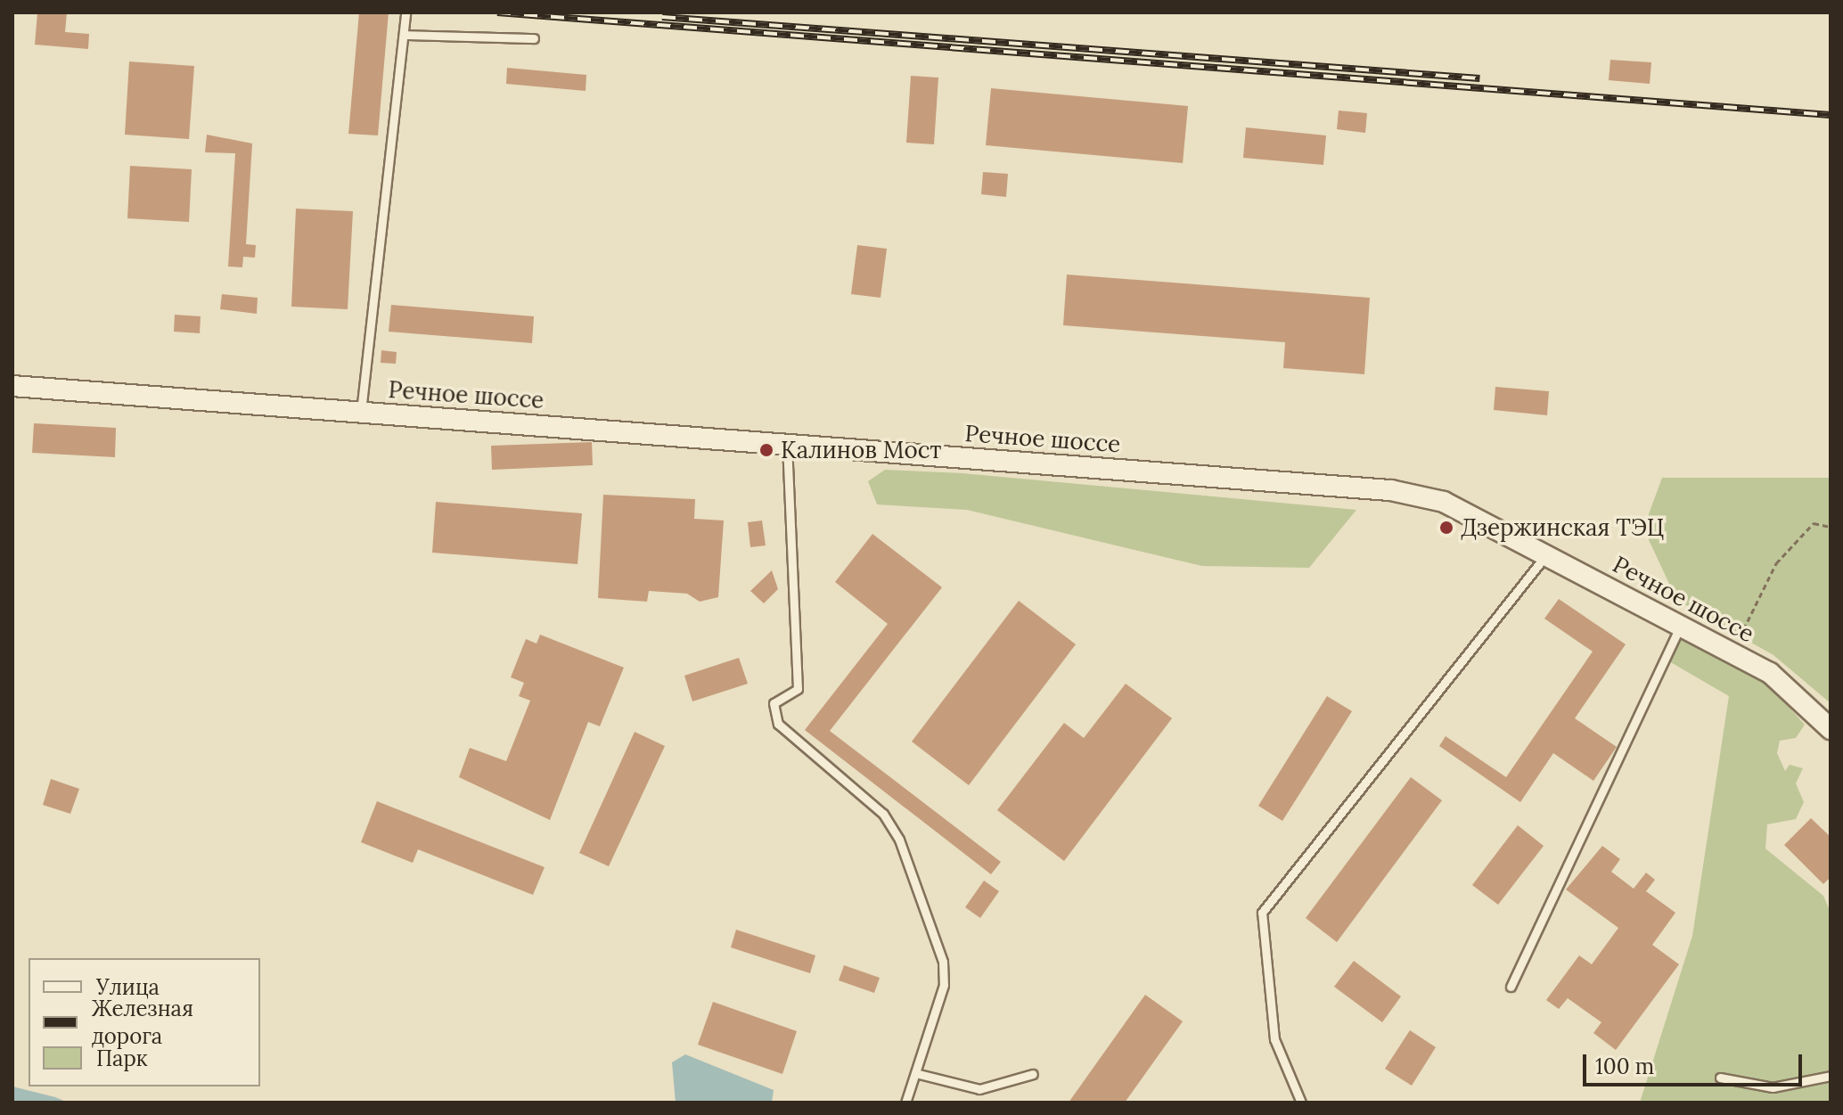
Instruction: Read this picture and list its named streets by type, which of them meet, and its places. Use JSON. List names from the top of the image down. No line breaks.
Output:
{"streets":{"street":["Речное шоссе"]},"places":["Калинов Мост","Дзержинская ТЭЦ"],"legend":["Улица","Железная дорога","Парк"],"scale_bar":"100 m"}
